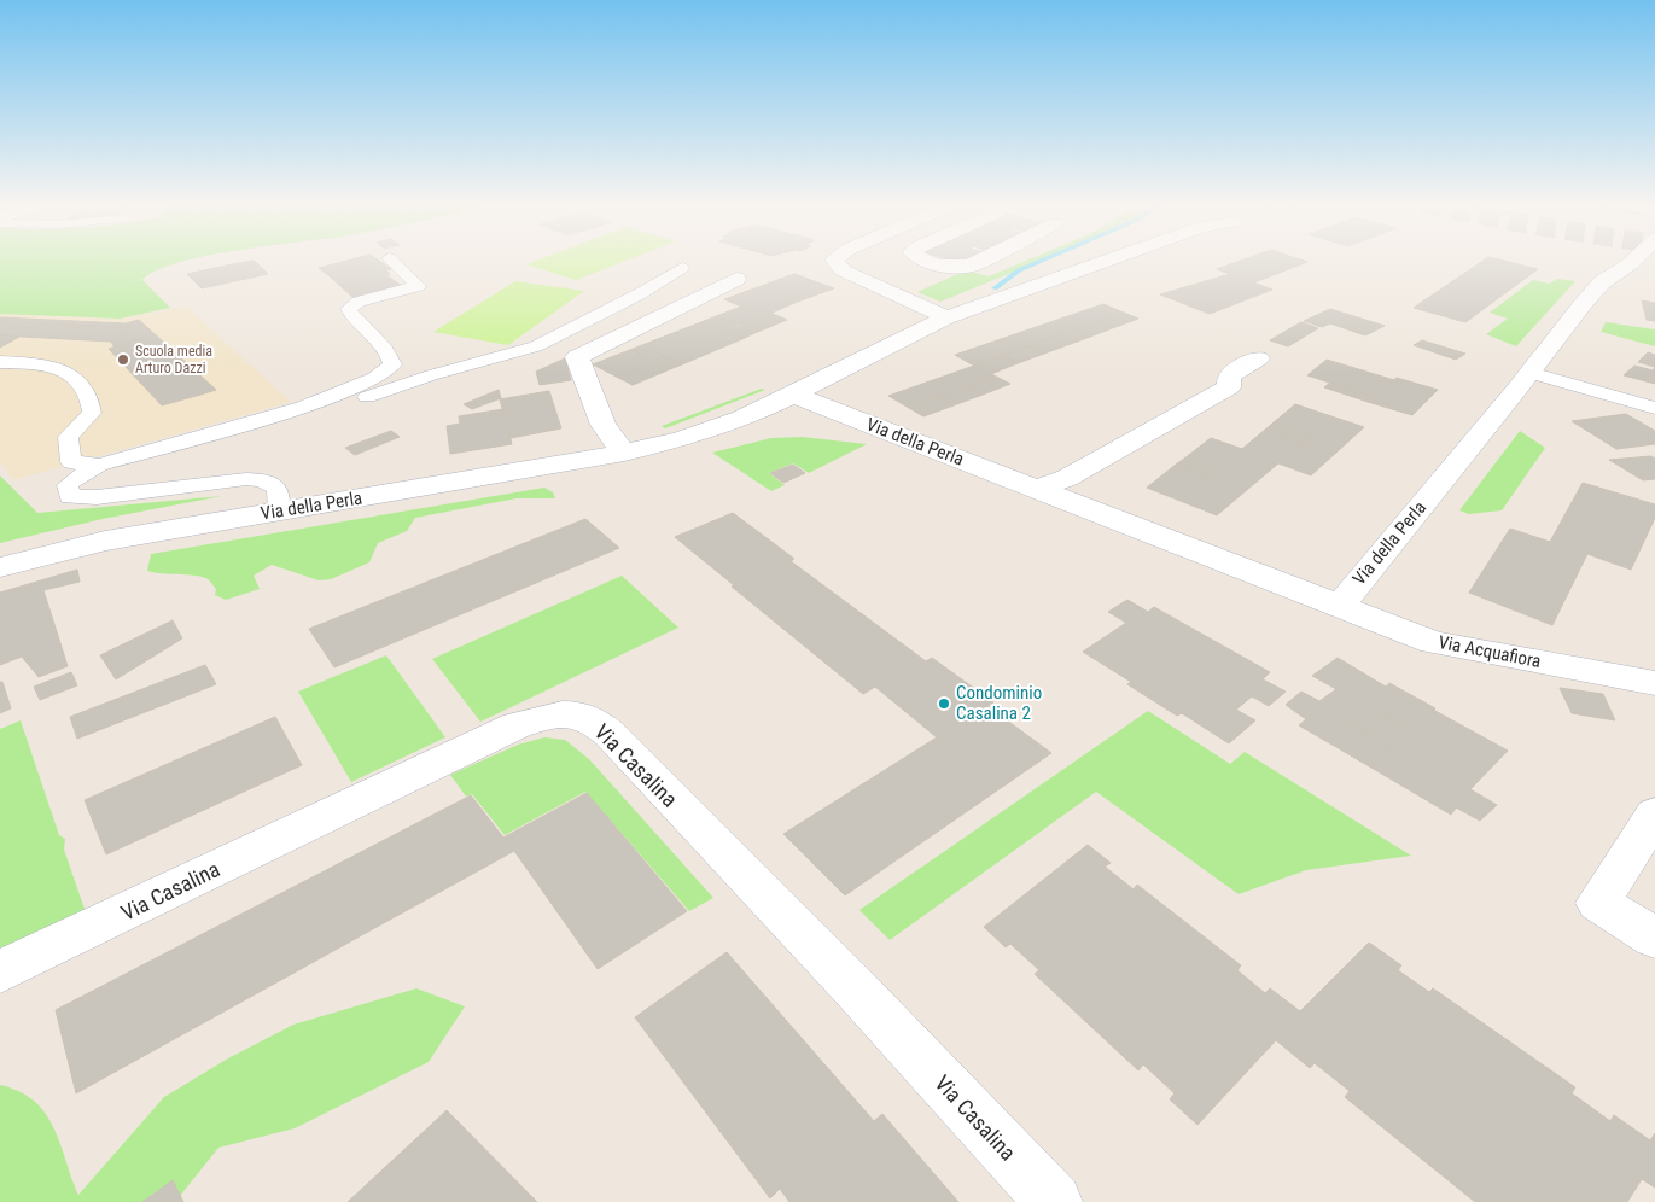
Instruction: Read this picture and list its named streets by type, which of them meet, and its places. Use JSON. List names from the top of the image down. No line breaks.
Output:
{"streets":{"street":["Via della Perla","Via Acquafiora","Via Casalina"]},"crossings":[["Via della Perla","Via Acquafiora"]],"places":["Scuola media Arturo Dazzi","Condominio Casalina 2"]}
